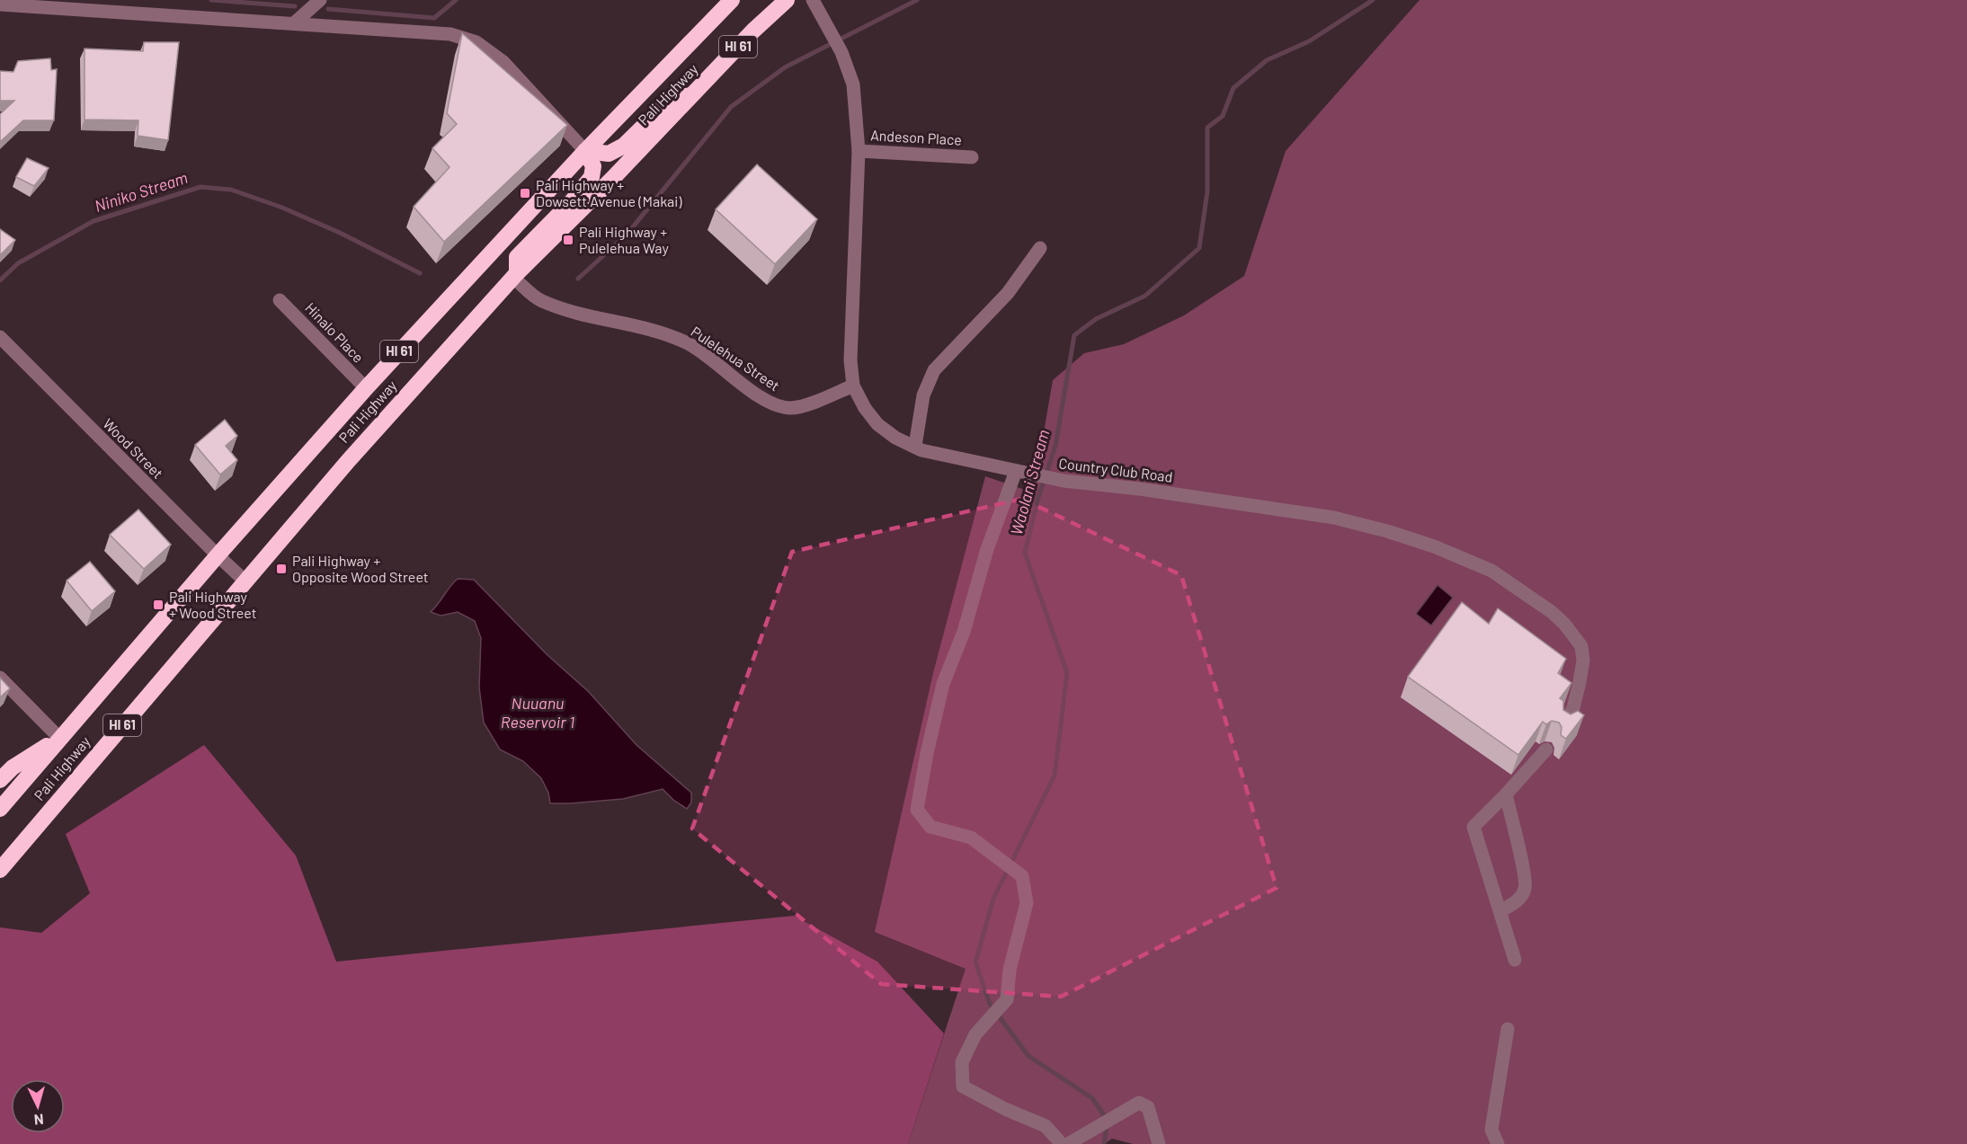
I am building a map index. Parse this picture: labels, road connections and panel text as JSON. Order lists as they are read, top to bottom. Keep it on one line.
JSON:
{"streets":{"highway":["HI 61","Pali Highway"],"street":["Andeson Place","Hinalo Place","Pulelehua Street","Wood Street","Country Club Road"]},"crossings":[["Pali Highway","Hinalo Place"],["Pali Highway","Pulelehua Street"],["Pali Highway","Wood Street"],["Andeson Place","Country Club Road"],["Pulelehua Street","Country Club Road"]],"water":["Niniko Stream","Waolani Stream","Nuuanu Reservoir 1"],"places":{"transit":["Pali Highway + Dowsett Avenue (Makai)","Pali Highway + Pulelehua Way","Pali Highway + Opposite Wood Street","Pali Highway + Wood Street"]},"north":"bottom"}
